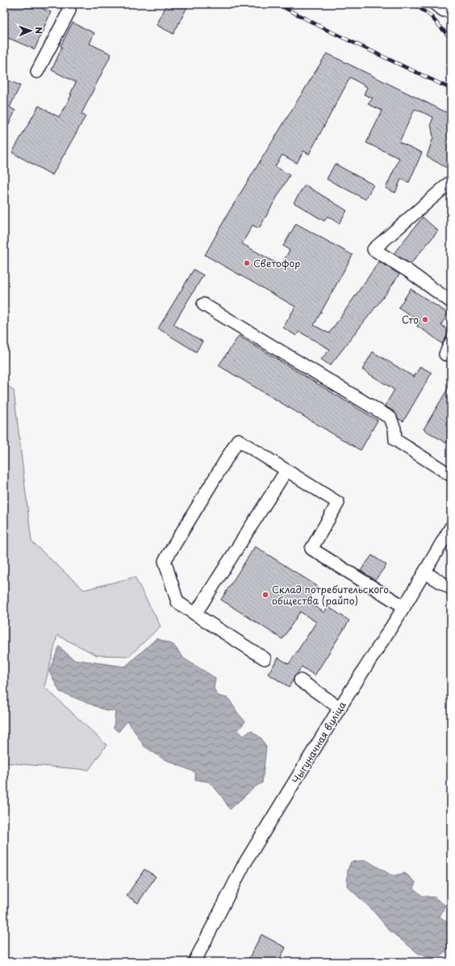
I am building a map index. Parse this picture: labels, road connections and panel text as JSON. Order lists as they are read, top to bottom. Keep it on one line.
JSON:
{"streets":{"street":["Чыгуначная вуліца"]},"places":["Светофор","Сто","Склад потребительского общества (райпо)"],"north":"right"}
